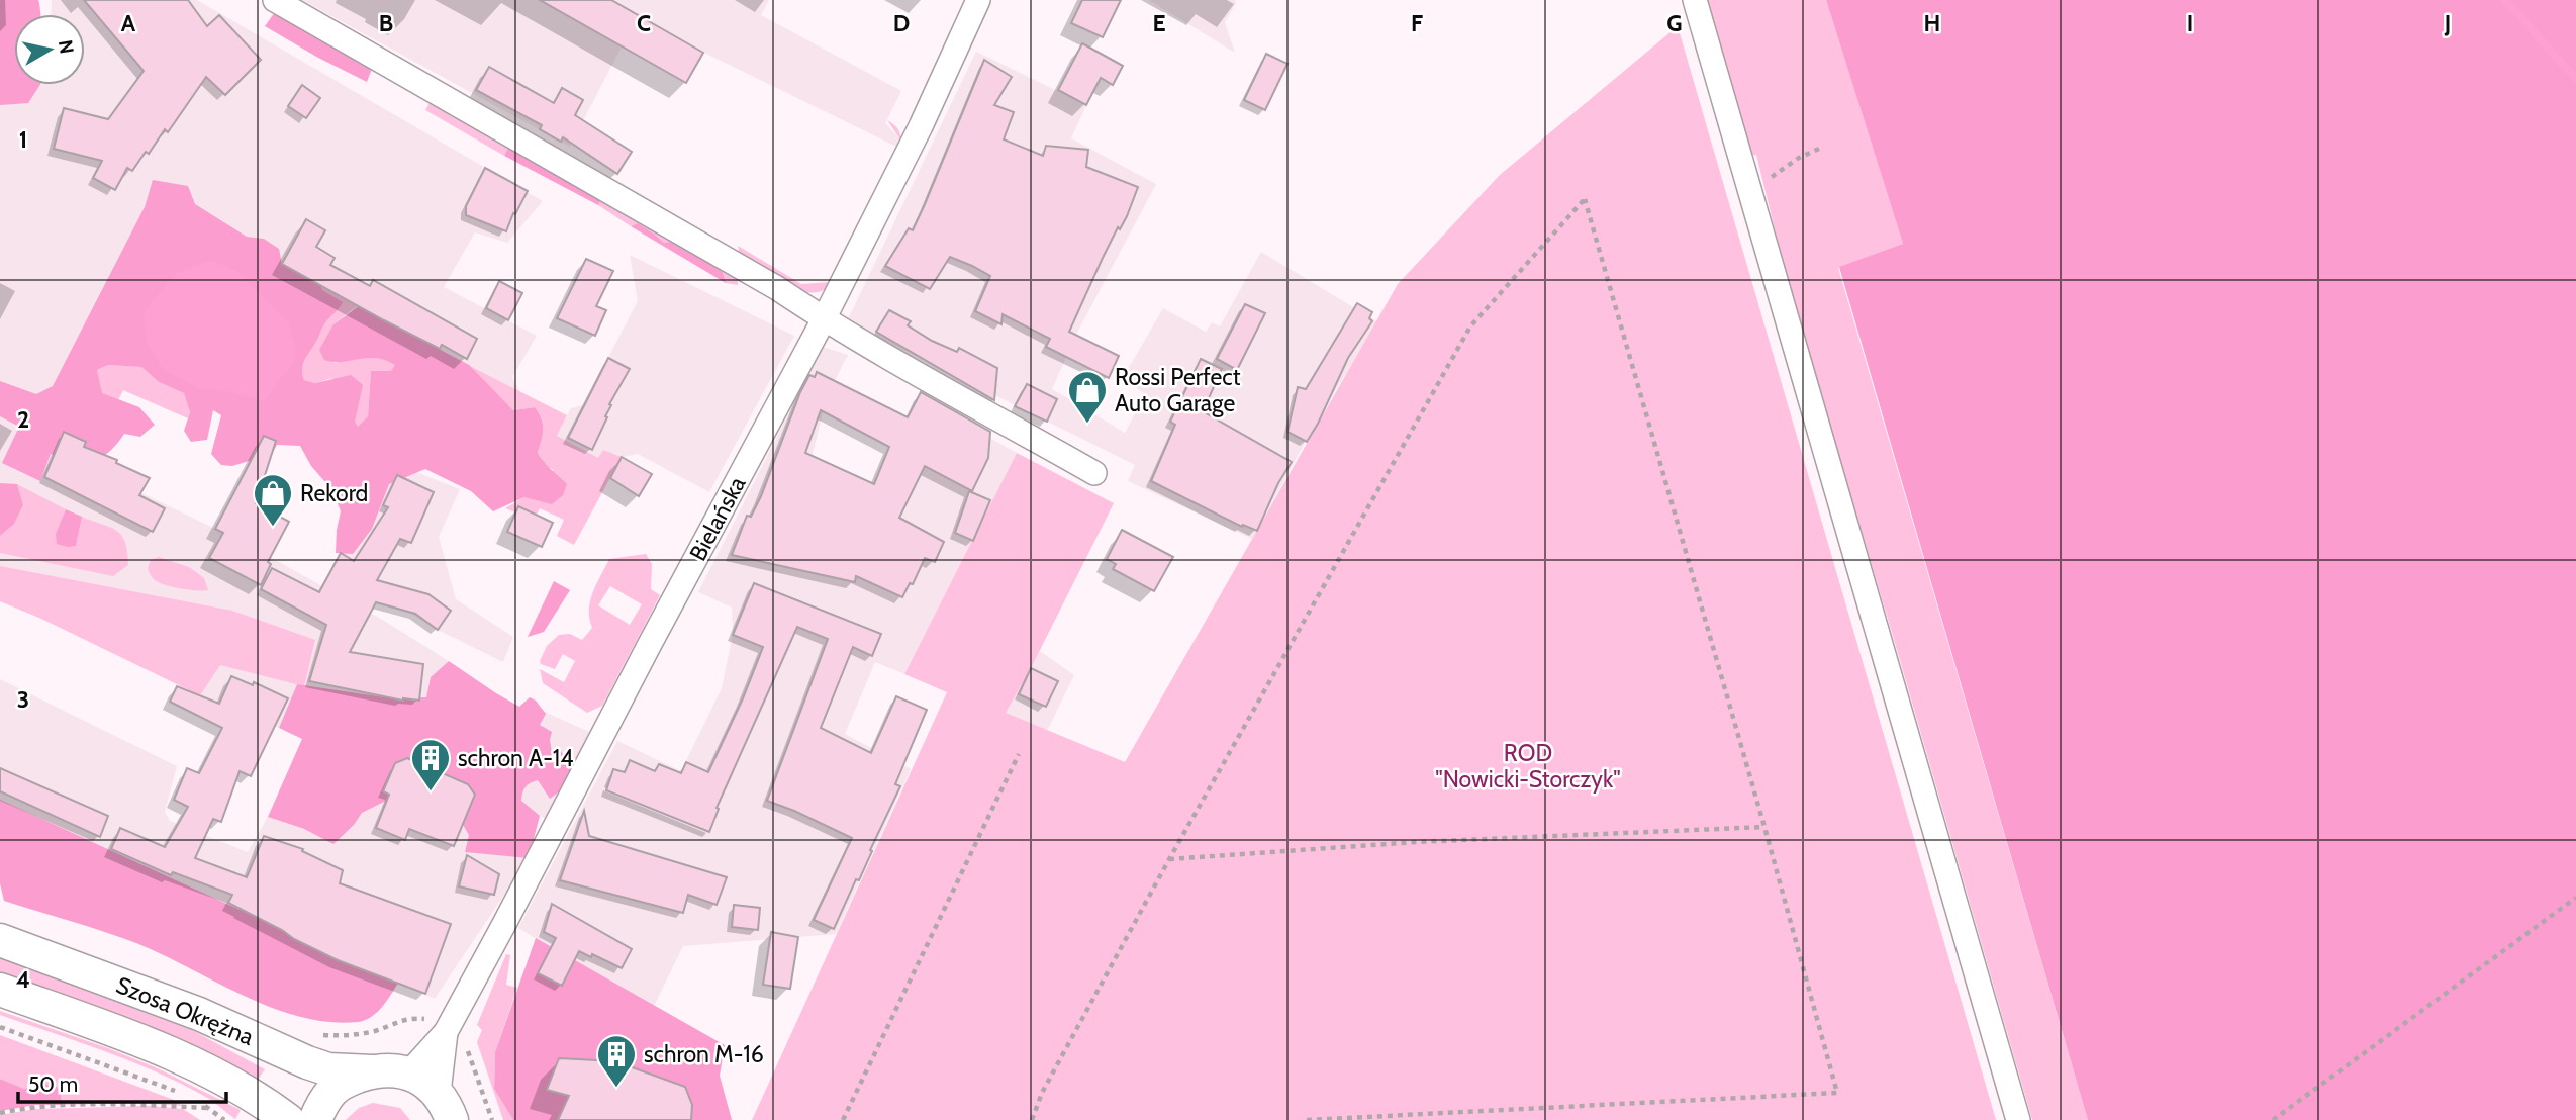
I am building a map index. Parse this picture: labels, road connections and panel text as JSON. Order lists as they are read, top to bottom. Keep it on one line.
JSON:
{"streets":{"street":["Bielańska","Szosa Okrężna"]},"crossings":[["Bielańska","Szosa Okrężna"]],"parks":["ROD \"Nowicki-Storczyk\""],"places":{"shop":["Rossi Perfect Auto Garage","Rekord"],"building":["schron A-14","schron M-16"]},"scale_bar":"50 m","north":"right","grid":{"columns":["A","B","C","D","E","F","G","H","I","J"],"rows":["1","2","3","4"]}}
